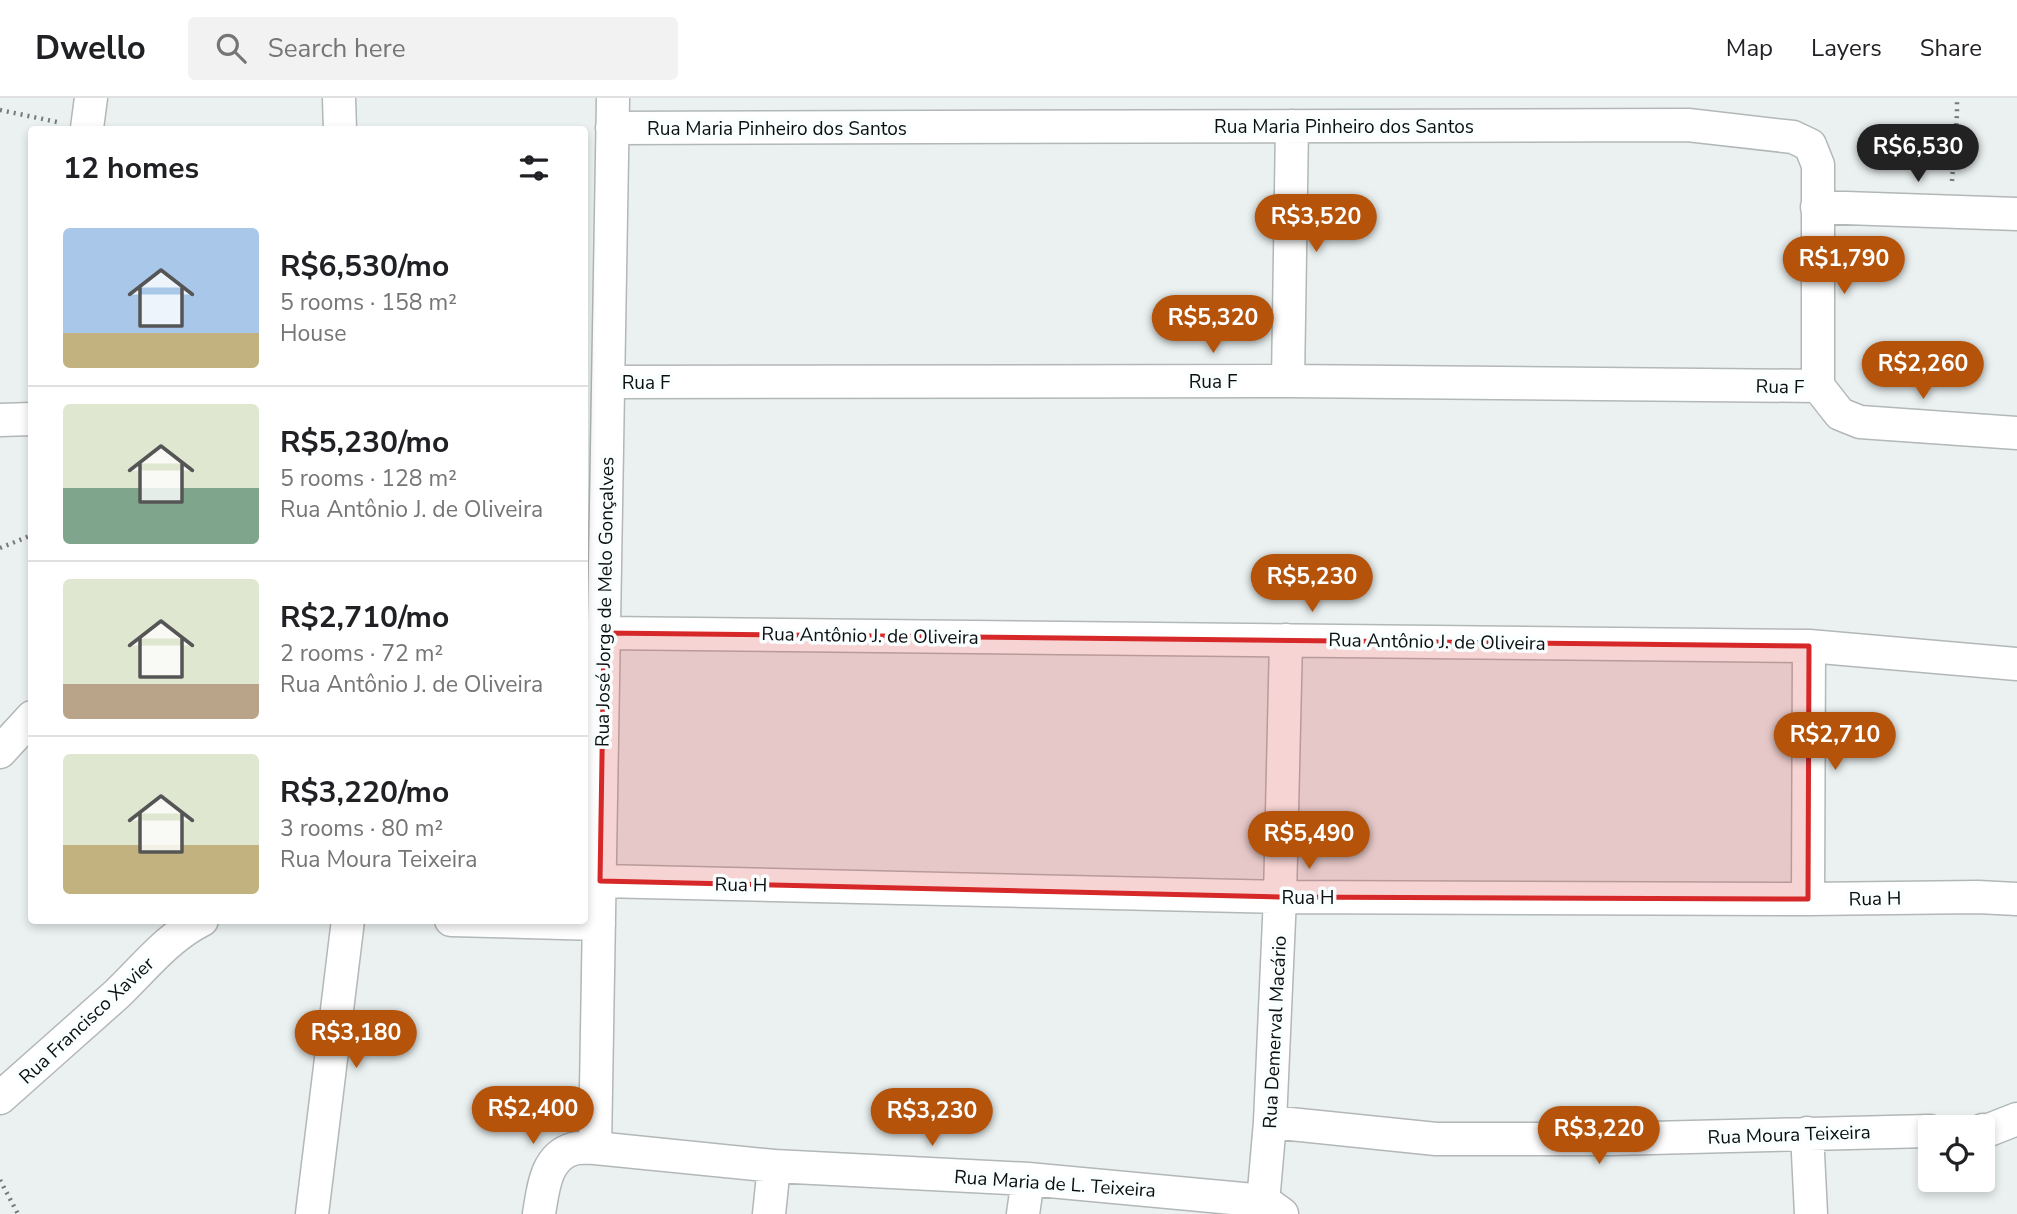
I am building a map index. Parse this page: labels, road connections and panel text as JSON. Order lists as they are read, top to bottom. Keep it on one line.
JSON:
{"streets":{"street":["Rua Maria Pinheiro dos Santos","Rua F","Rua José Jorge de Melo Gonçalves","Rua Antônio J. de Oliveira","Rua H","Rua Francisco Xavier","Rua Demerval Macário","Rua Moura Teixeira","Rua Maria de L. Teixeira"]},"crossings":[["Rua Maria Pinheiro dos Santos","Rua F"],["Rua Maria Pinheiro dos Santos","Rua José Jorge de Melo Gonçalves"],["Rua F","Rua José Jorge de Melo Gonçalves"],["Rua José Jorge de Melo Gonçalves","Rua Antônio J. de Oliveira"],["Rua José Jorge de Melo Gonçalves","Rua H"],["Rua José Jorge de Melo Gonçalves","Rua Maria de L. Teixeira"],["Rua Antônio J. de Oliveira","Rua Demerval Macário"],["Rua H","Rua Demerval Macário"],["Rua Demerval Macário","Rua Moura Teixeira"],["Rua Demerval Macário","Rua Maria de L. Teixeira"]],"page":{"header":"Dwello","search":"Search here","nav":["Map","Layers","Share"],"price":["R$6,530","R$3,520","R$1,790","R$5,320","R$2,260","R$5,230","R$2,710","R$5,490","R$3,180","R$2,400","R$3,230","R$3,220"],"heading":"12 homes","list":[{"name":"R$6,530/mo","note":"5 rooms · 158 m² · House"},{"name":"R$5,230/mo","note":"5 rooms · 128 m² · Rua Antônio J. de Oliveira"},{"name":"R$2,710/mo","note":"2 rooms · 72 m² · Rua Antônio J. de Oliveira"},{"name":"R$3,220/mo","note":"3 rooms · 80 m² · Rua Moura Teixeira"}]}}
